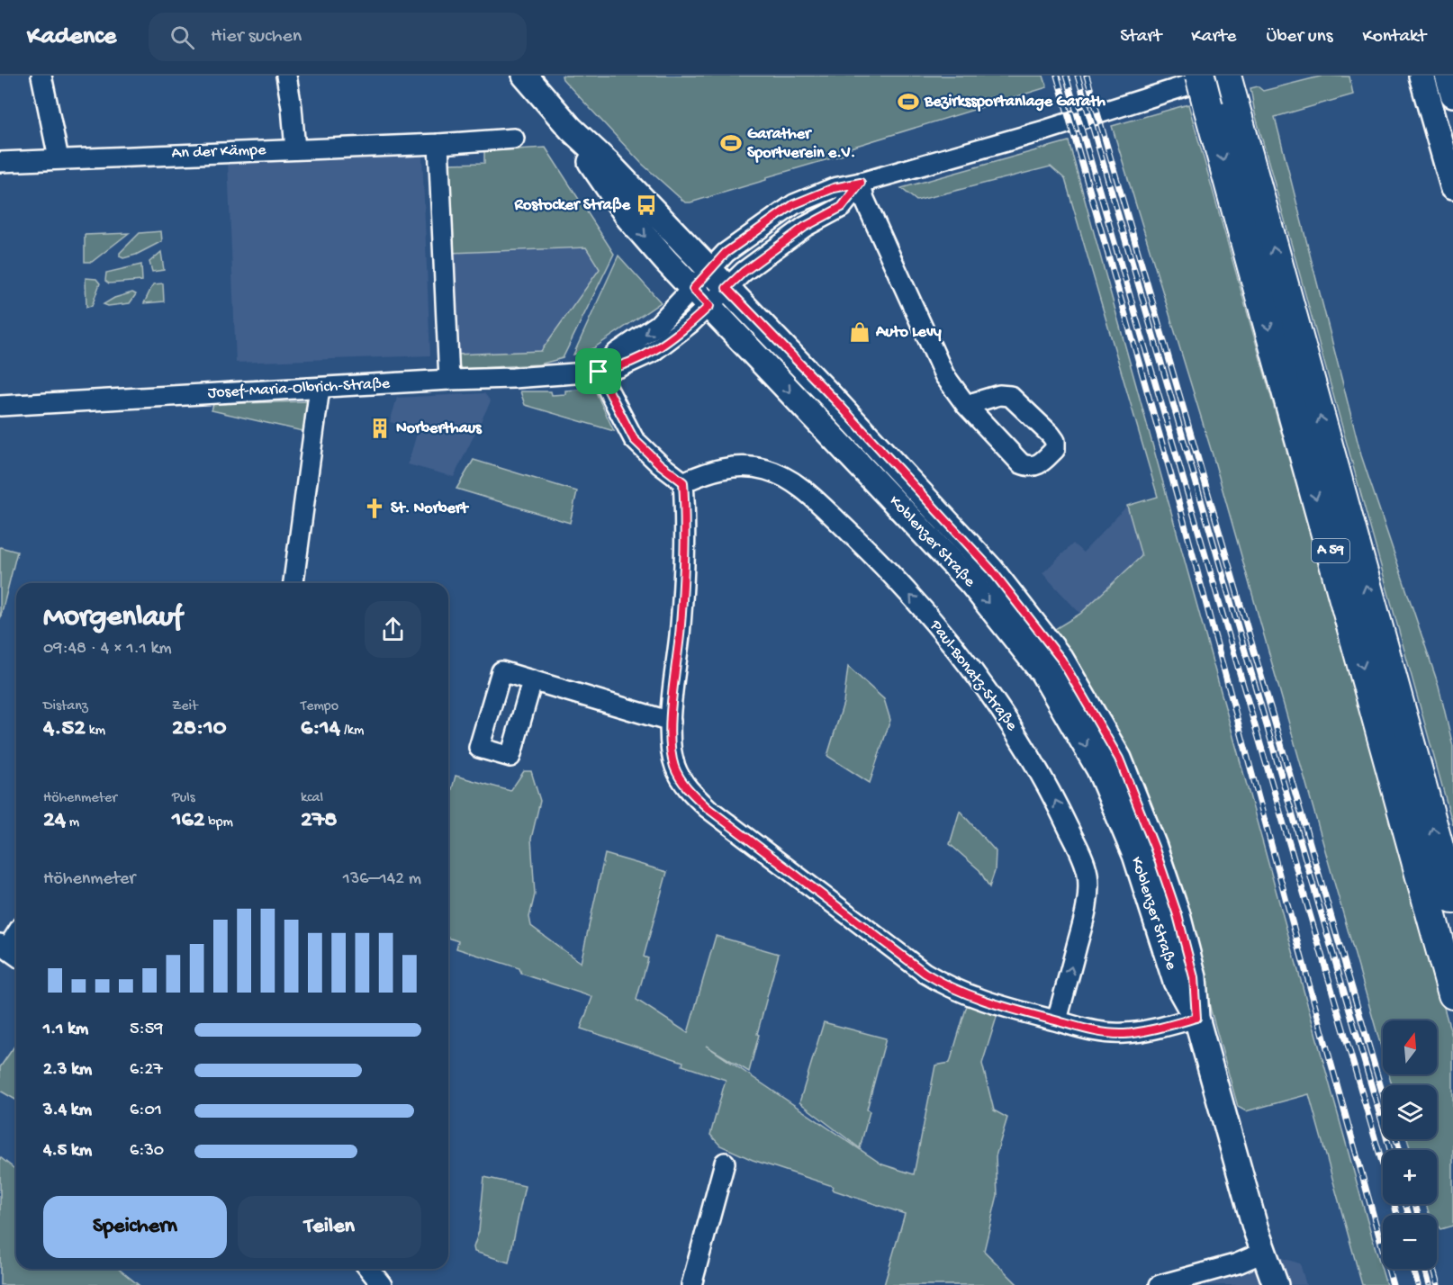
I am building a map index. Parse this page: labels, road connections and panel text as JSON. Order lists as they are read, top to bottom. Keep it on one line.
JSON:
{"streets":{"highway":["A 59"],"main road":["Koblenzer Straße"],"street":["An der Kämpe","Josef-Maria-Olbrich-Straße","Paul-Bonatz-Straße"]},"one_way":["Paul-Bonatz-Straße"],"places":{"sports":["Bezirkssportanlage Garath","Garather Sportverein e.V."],"bus stop":["Rostocker Straße"],"shop":["Auto Levy"],"building":["Norberthaus"],"church":["St. Norbert"]},"north":"top","page":{"header":"Kadence","search":"Hier suchen","nav":["Start","Karte","Über uns","Kontakt"],"heading":["Morgenlauf","09:48 · 4 × 1.1 km"],"stats":[["Distanz","4.52 km"],["Zeit","28:10"],["Tempo","6:14 /km"],["Höhenmeter","24 m"],["Puls","162 bpm"],["kcal","278"]],"chart":["Höhenmeter","136–142 m"],"list":[{"name":"1.1 km","note":"5:59"},{"name":"2.3 km","note":"6:27"},{"name":"3.4 km","note":"6:01"},{"name":"4.5 km","note":"6:30"}],"map_buttons":["+","−"],"buttons":["Speichern","Teilen"]}}
